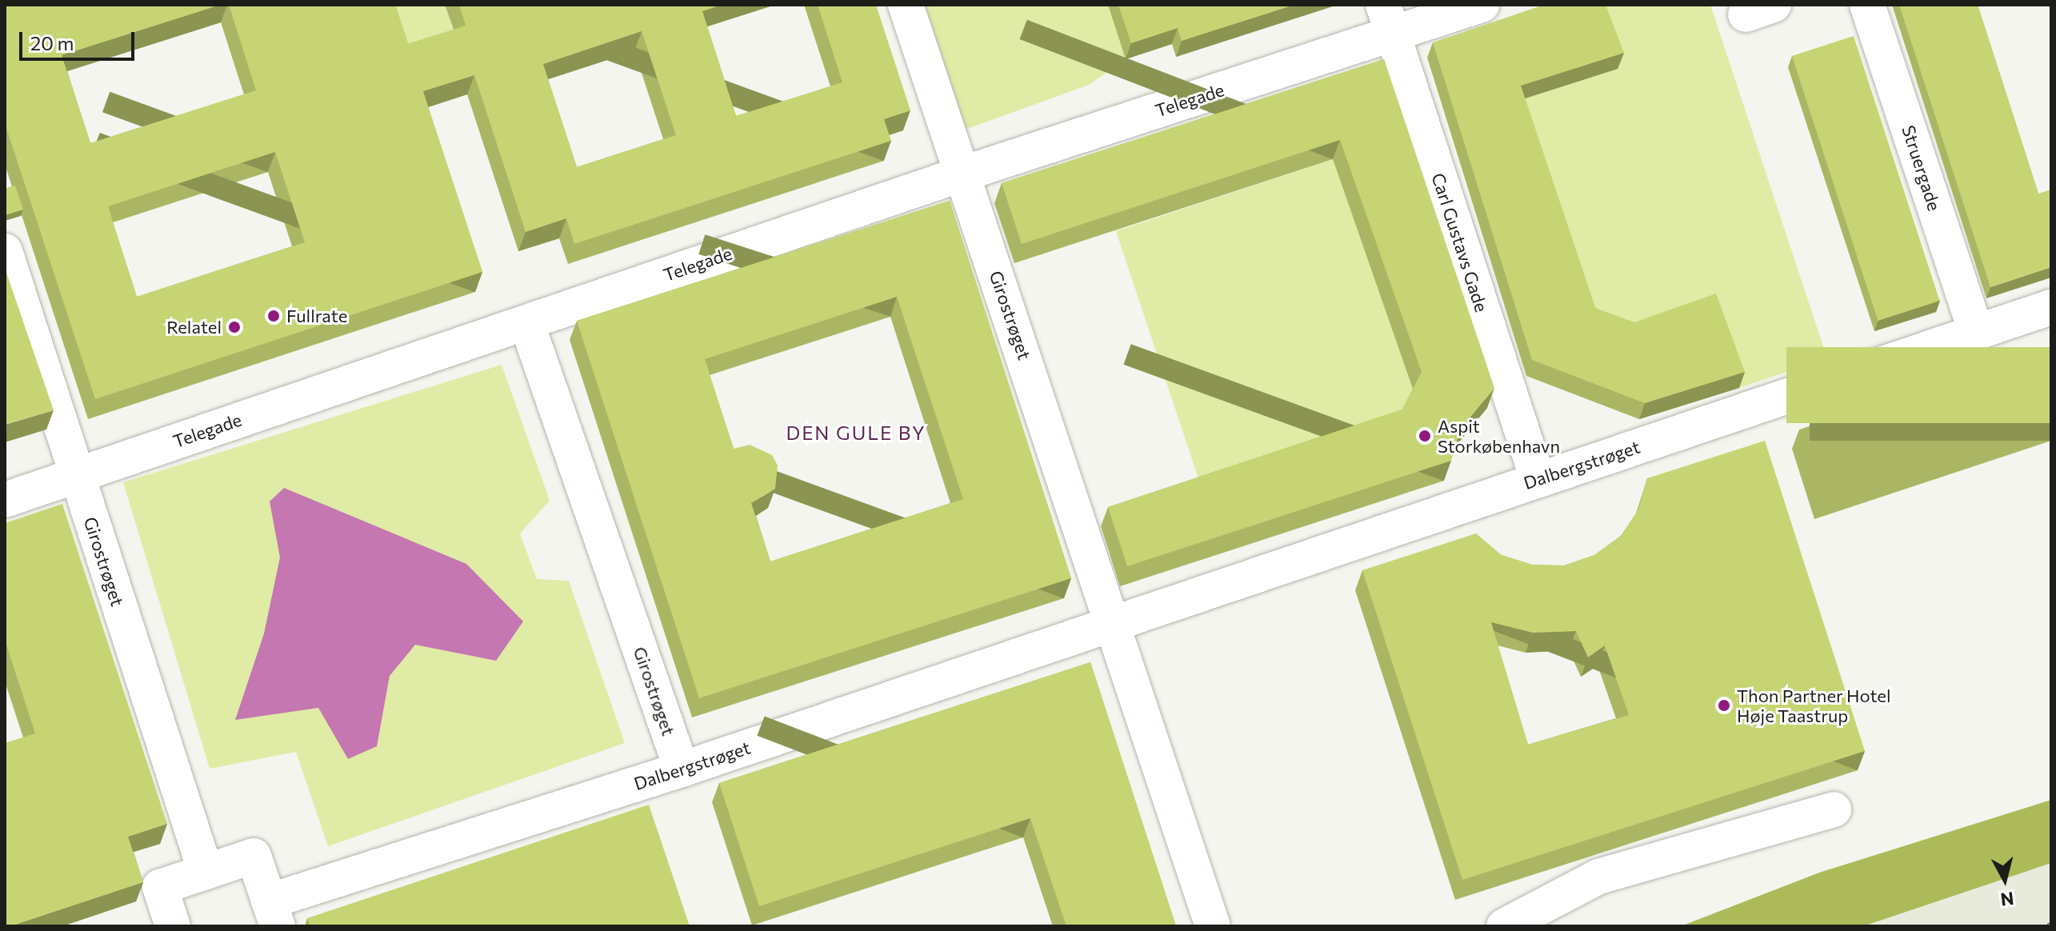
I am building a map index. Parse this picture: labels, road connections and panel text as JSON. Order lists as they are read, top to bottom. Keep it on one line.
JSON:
{"streets":{"street":["Telegade","Struergade","Carl Gustavs Gade","Girostrøget","Dalbergstrøget"]},"crossings":[["Telegade","Carl Gustavs Gade"],["Telegade","Girostrøget"],["Struergade","Dalbergstrøget"],["Carl Gustavs Gade","Dalbergstrøget"],["Girostrøget","Dalbergstrøget"]],"districts":["DEN GULE BY"],"places":["Fullrate","Relatel","Aspit Storkøbenhavn","Thon Partner Hotel Høje Taastrup"],"scale_bar":"20 m","north":"bottom"}
